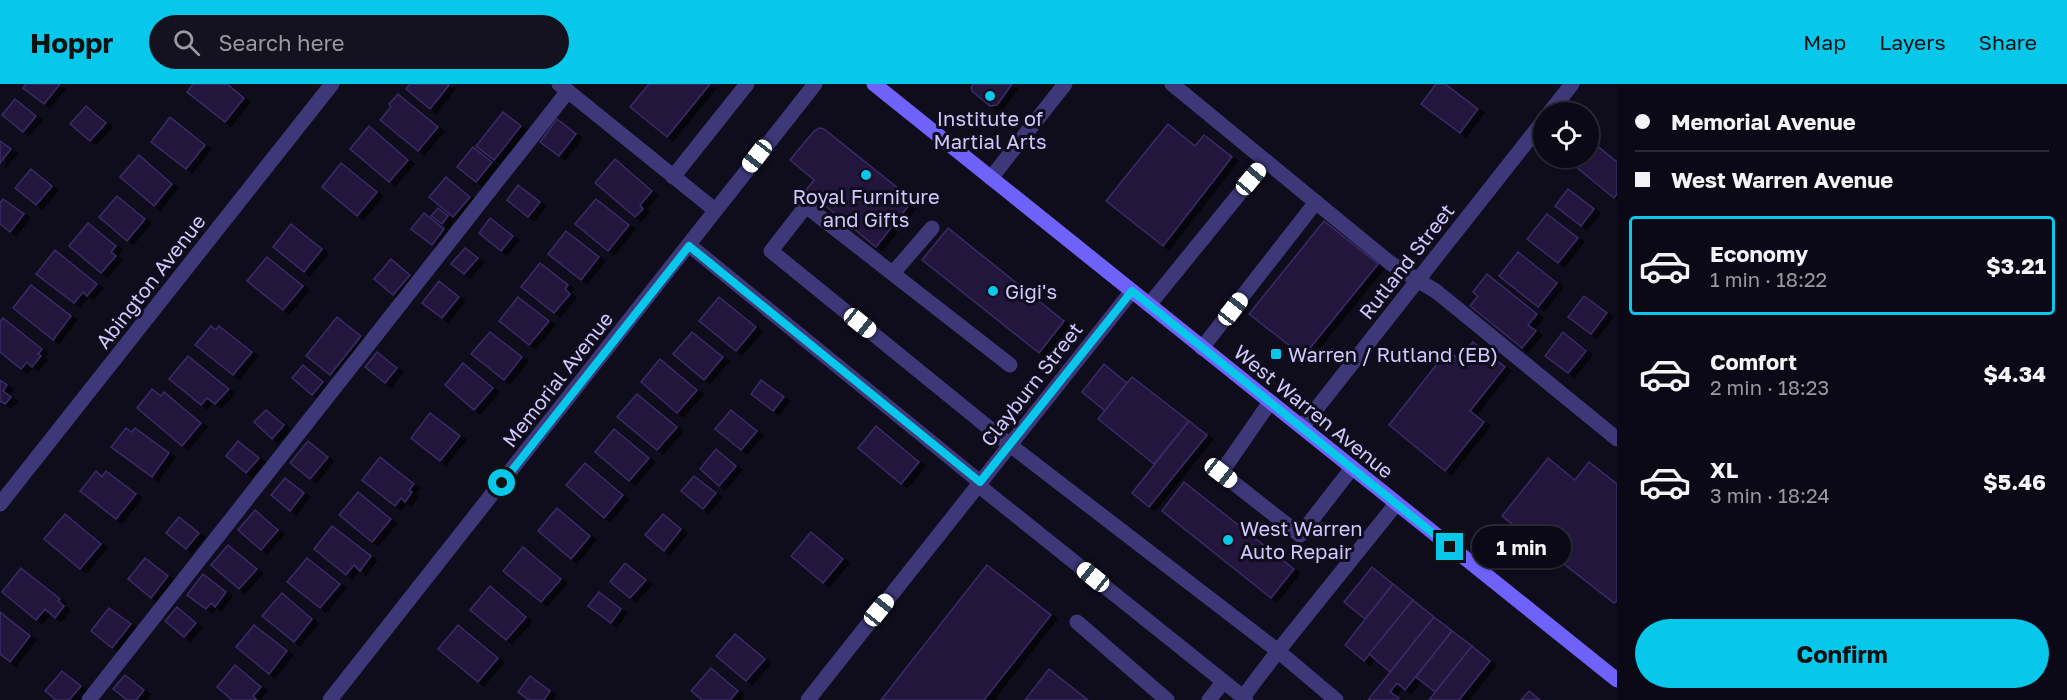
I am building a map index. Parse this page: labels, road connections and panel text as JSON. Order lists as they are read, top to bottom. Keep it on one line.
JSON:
{"streets":{"main road":["West Warren Avenue"],"street":["Rutland Street","Abington Avenue","Memorial Avenue","Clayburn Street"]},"crossings":[["Rutland Street","West Warren Avenue"],["Clayburn Street","West Warren Avenue"]],"places":{"other":["Institute of Martial Arts","Royal Furniture and Gifts","Gigi's","West Warren Auto Repair"],"transit":["Warren / Rutland (EB)"]},"page":{"header":"Hoppr","search":"Search here","nav":["Map","Layers","Share"],"banner":["Memorial Avenue","West Warren Avenue"],"list":[{"name":"Economy","note":"1 min · 18:22","value":"$3.21"},{"name":"Comfort","note":"2 min · 18:23","value":"$4.34"},{"name":"XL","note":"3 min · 18:24","value":"$5.46"}],"bubble":"1 min","buttons":"Confirm"}}
